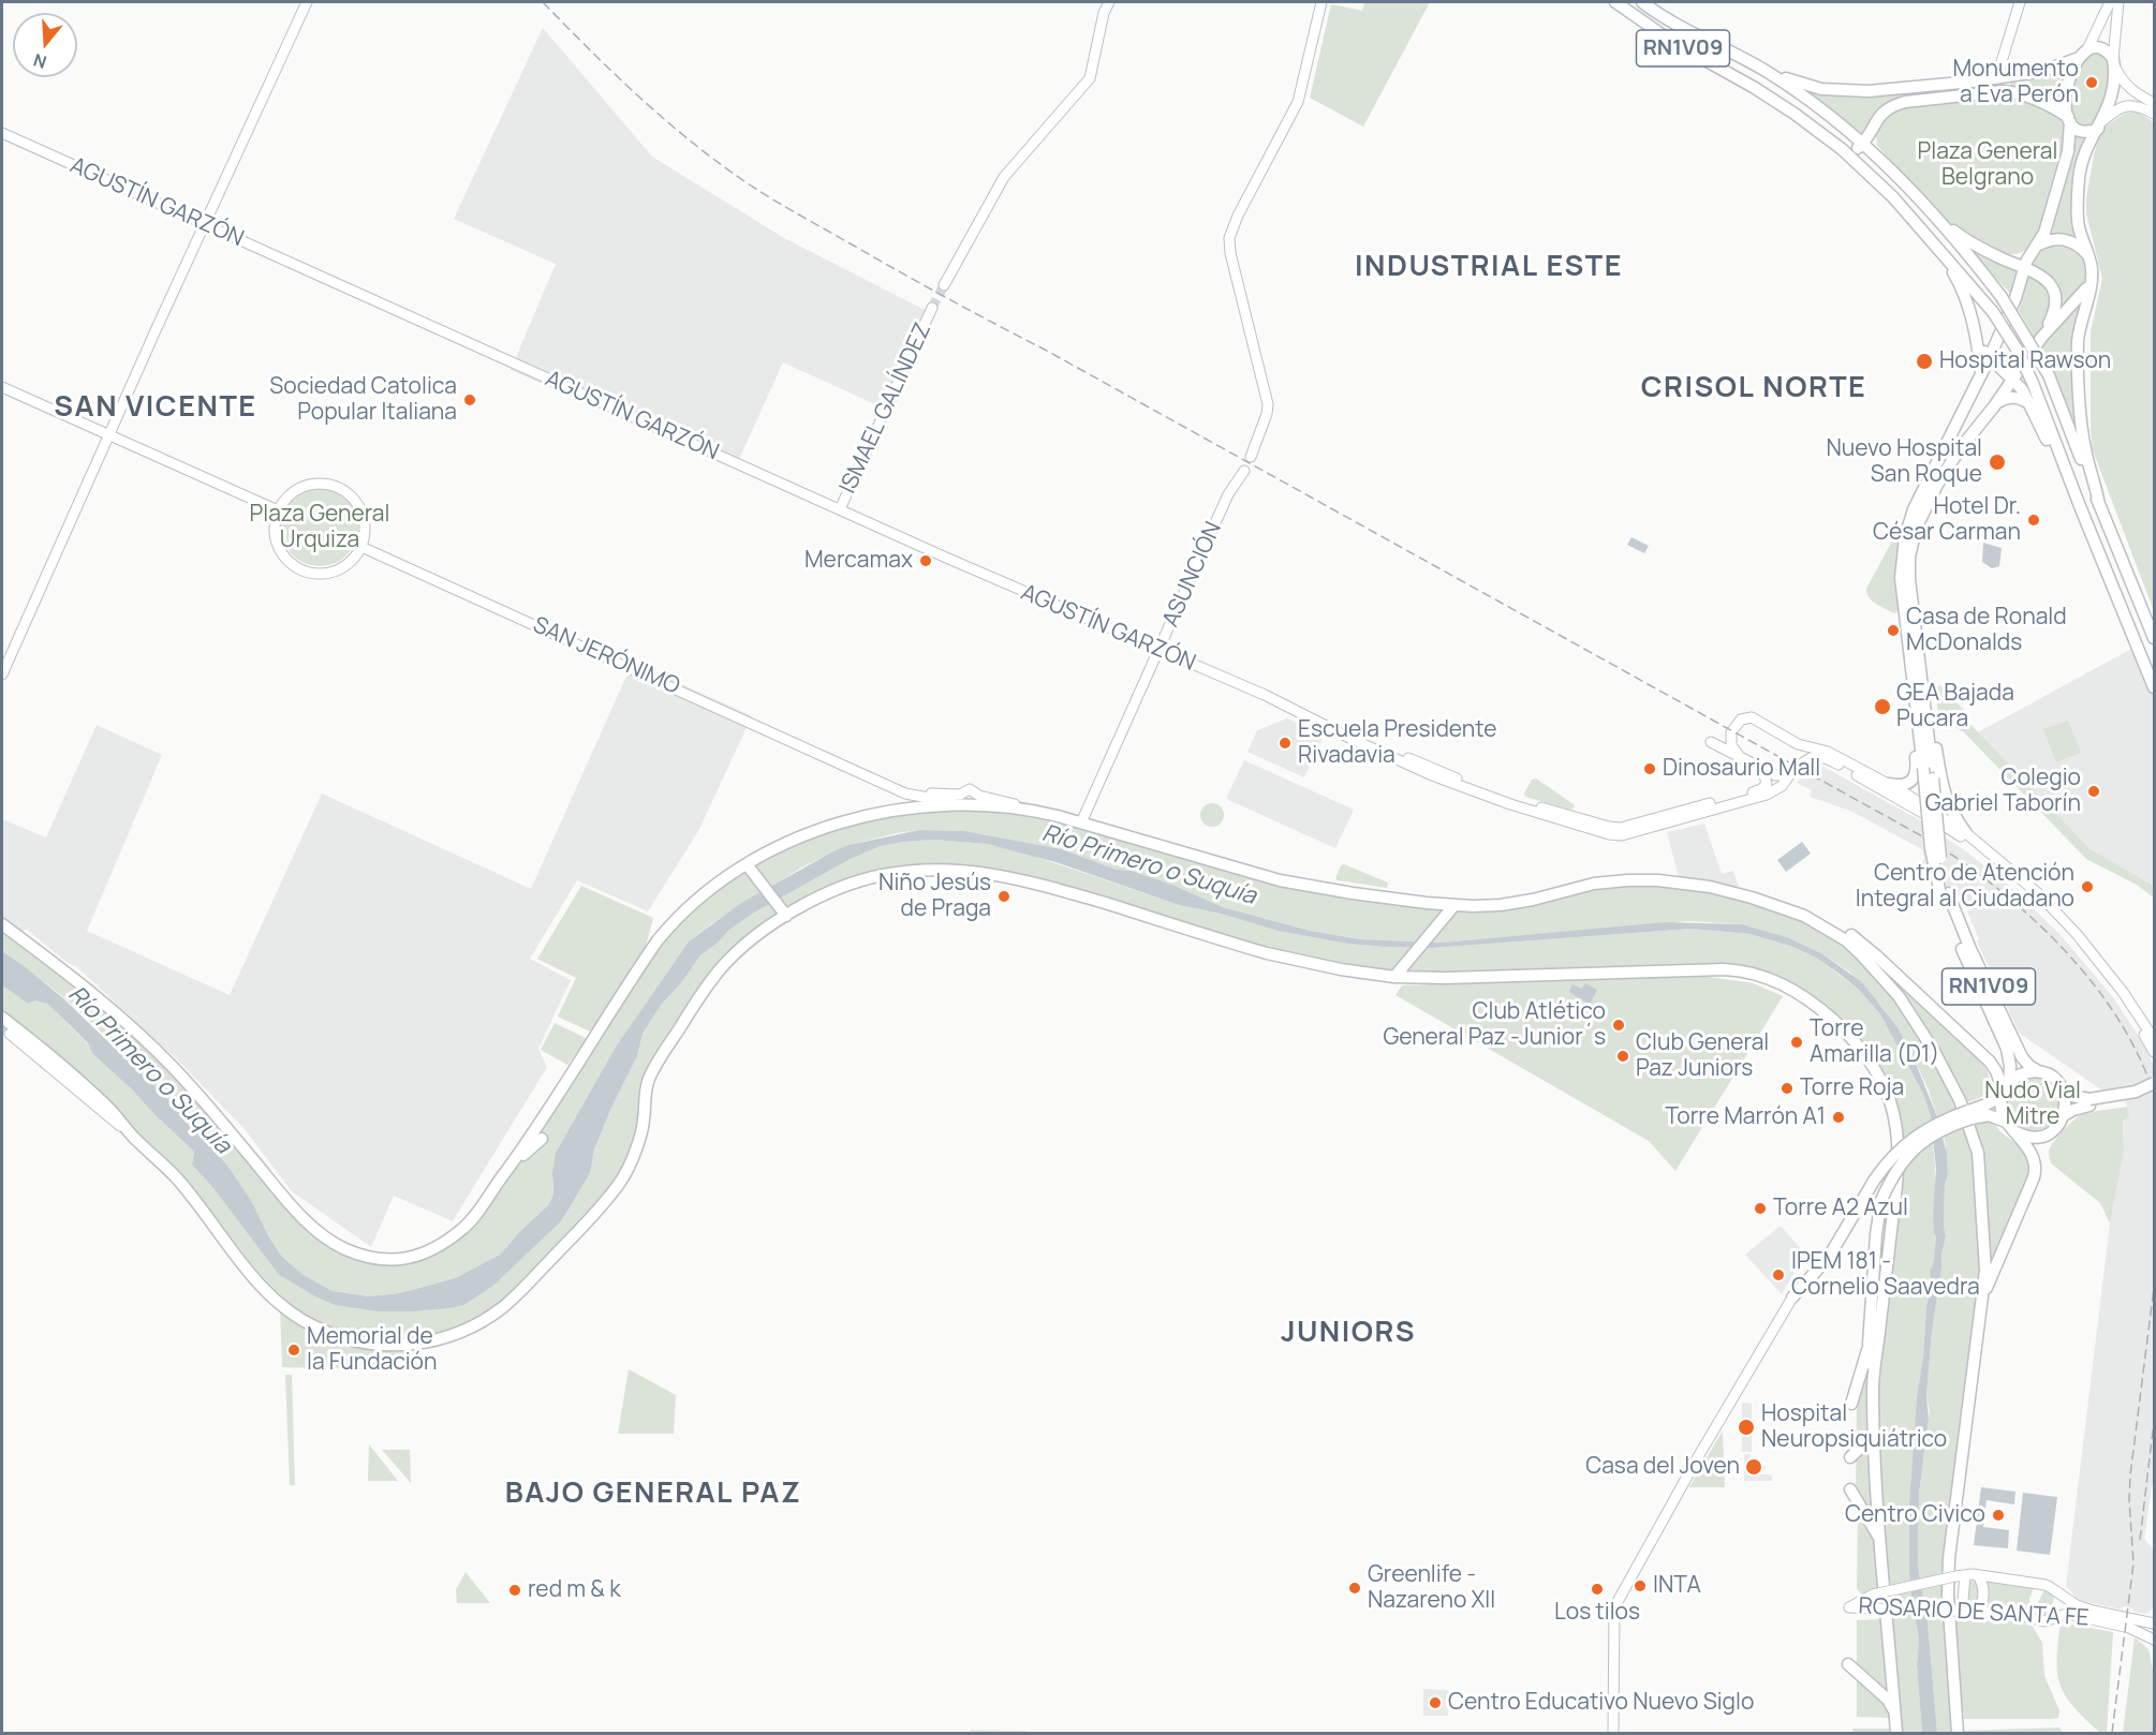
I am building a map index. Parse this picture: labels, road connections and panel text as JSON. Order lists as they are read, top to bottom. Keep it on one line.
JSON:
{"streets":{"main road":["RN1V09","AGUSTÍN GARZÓN","ISMAEL GALÍNDEZ","ASUNCIÓN","SAN JERÓNIMO","ROSARIO DE SANTA FE"]},"crossings":[["AGUSTÍN GARZÓN","ISMAEL GALÍNDEZ"],["AGUSTÍN GARZÓN","ASUNCIÓN"]],"districts":["INDUSTRIAL ESTE","CRISOL NORTE","SAN VICENTE","JUNIORS","BAJO GENERAL PAZ"],"water":["Río Primero o Suquía"],"parks":["Plaza General Belgrano","Plaza General Urquiza","Nudo Vial Mitre"],"places":["Monumento a Eva Perón","Hospital Rawson","Sociedad Catolica Popular Italiana","Nuevo Hospital San Roque","Hotel Dr. César Carman","Mercamax","Casa de Ronald McDonalds","GEA Bajada Pucara","Escuela Presidente Rivadavia","Dinosaurio Mall","Colegio Gabriel Taborín","Centro de Atención Integral al Ciudadano","Niño Jesús de Praga","Club Atlético General Paz -Junior´s","Torre Amarilla (D1)","Club General Paz Juniors","Torre Roja","Torre Marrón A1","Torre A2 Azul","IPEM 181 - Cornelio Saavedra","Memorial de la Fundación","Hospital Neuropsiquiátrico","Casa del Joven","Centro Civico","INTA","Greenlife - Nazareno XII","Los tilos","red m & k","Centro Educativo Nuevo Siglo"],"north":"bottom"}
